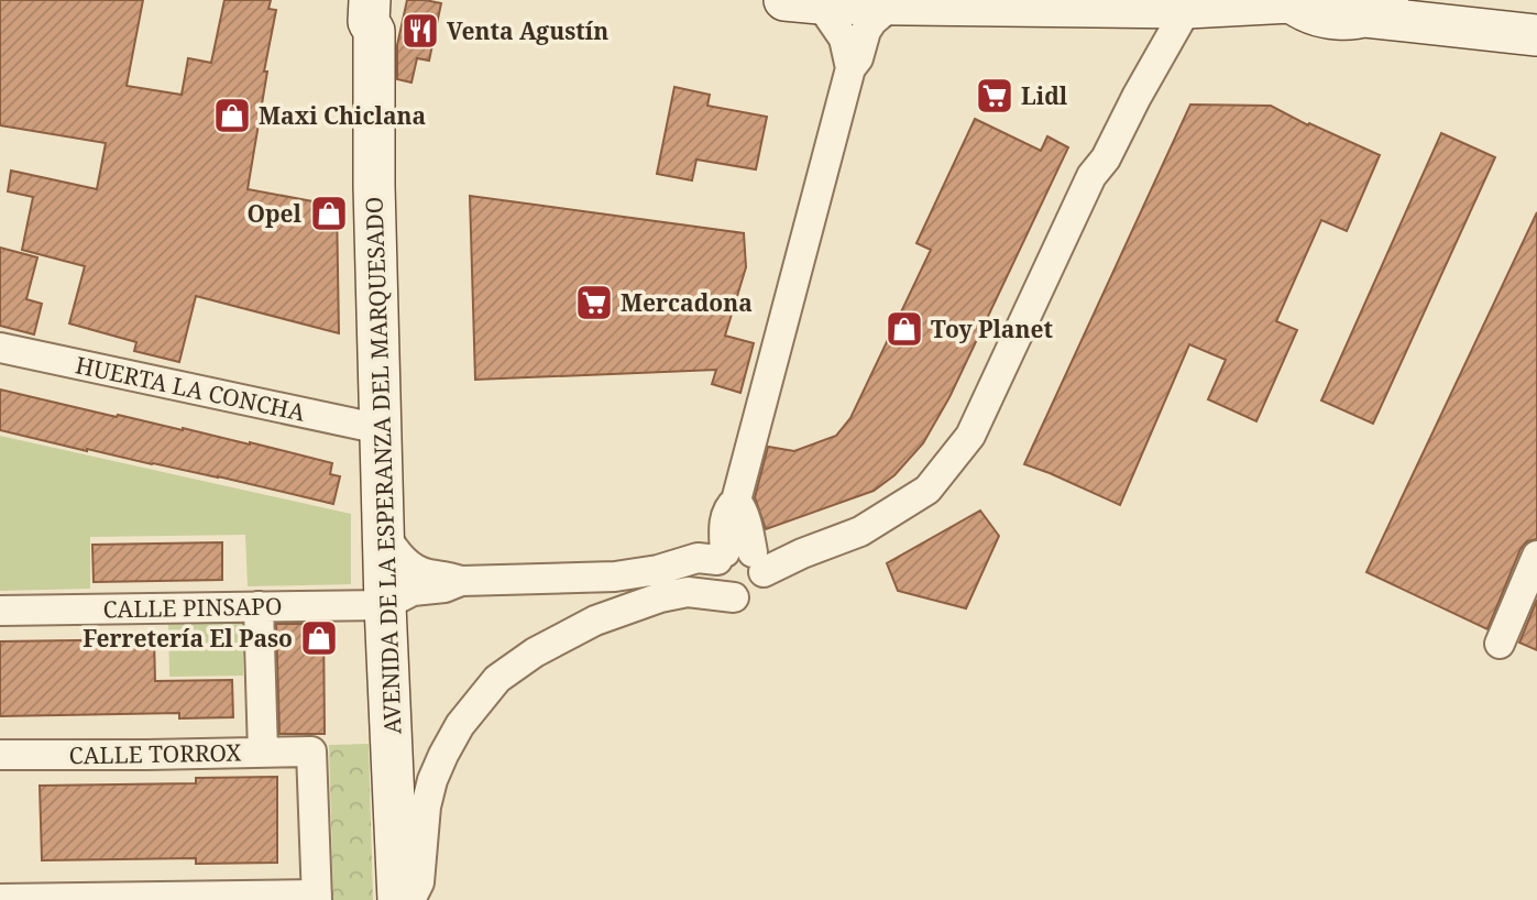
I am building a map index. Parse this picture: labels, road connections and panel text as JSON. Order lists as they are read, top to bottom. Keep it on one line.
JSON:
{"streets":{"street":["HUERTA LA CONCHA","AVENIDA DE LA ESPERANZA DEL MARQUESADO","CALLE PINSAPO","CALLE TORROX"]},"crossings":[["HUERTA LA CONCHA","AVENIDA DE LA ESPERANZA DEL MARQUESADO"],["AVENIDA DE LA ESPERANZA DEL MARQUESADO","CALLE PINSAPO"]],"places":{"restaurant":["Venta Agustín"],"supermarket":["Lidl","Mercadona"],"shop":["Maxi Chiclana","Opel","Toy Planet","Ferretería El Paso"]}}
